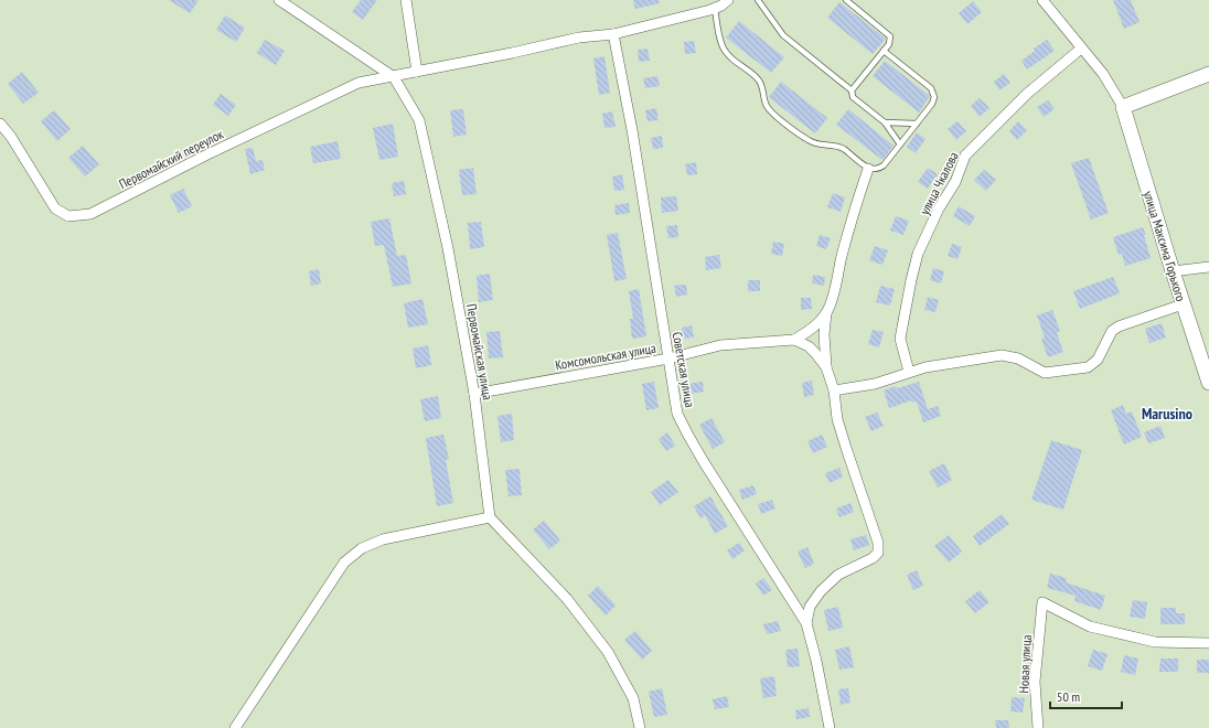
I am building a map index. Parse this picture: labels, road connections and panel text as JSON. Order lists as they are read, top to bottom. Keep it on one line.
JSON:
{"streets":{"street":["Первомайский переулок","улица Чкалова","улица Максима Горького","Первомайская улица","Комсомольская улица","Советская улица","Новая улица"]},"crossings":[["Первомайский переулок","Первомайская улица"],["Первомайский переулок","Советская улица"],["Первомайская улица","Комсомольская улица"],["Комсомольская улица","Советская улица"]],"districts":["Marusino"],"scale_bar":"50 m"}
